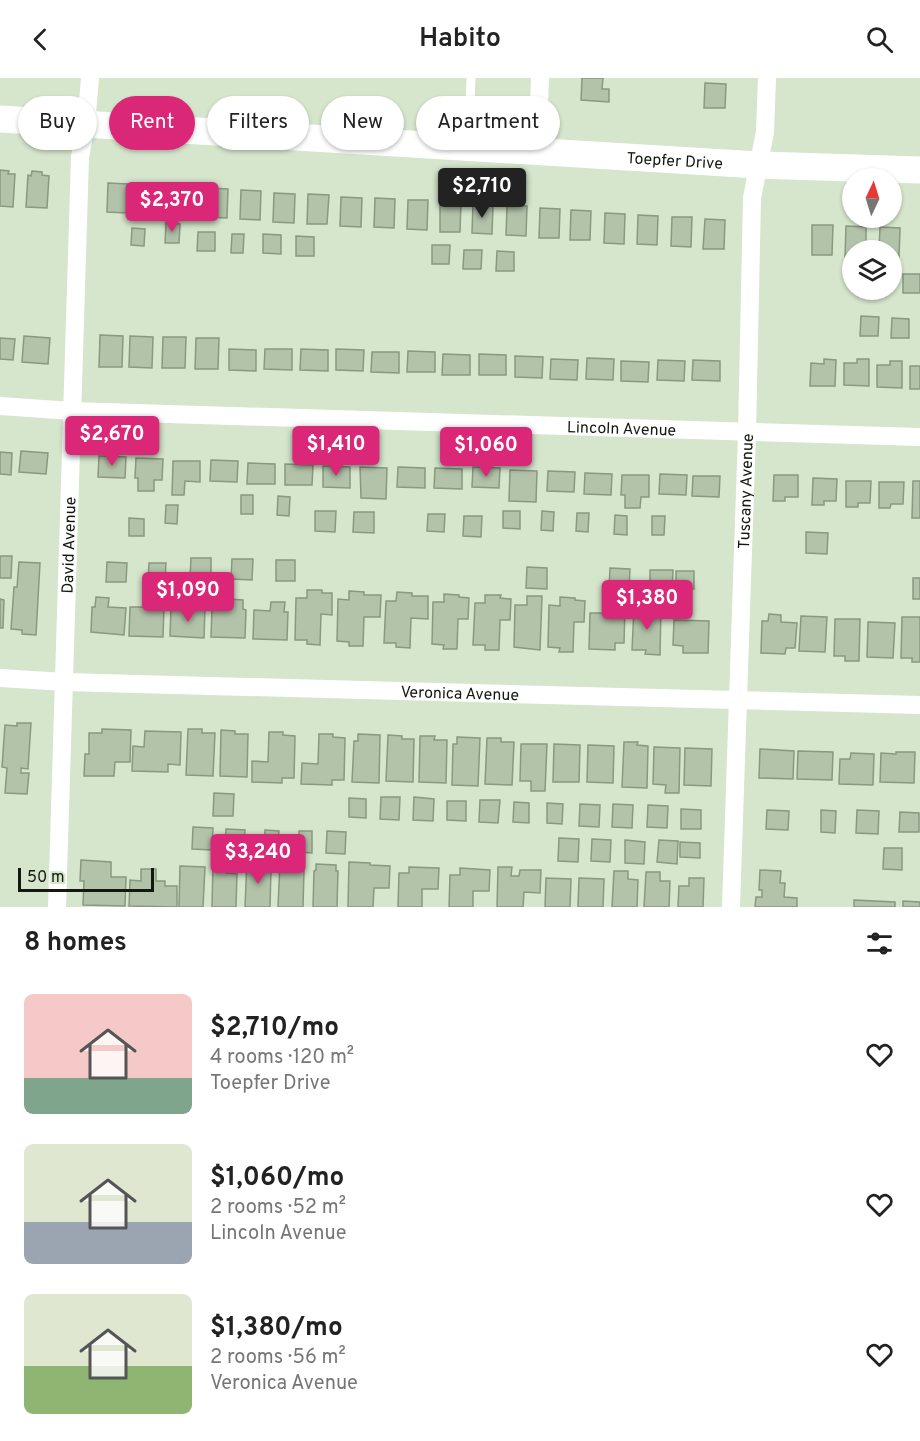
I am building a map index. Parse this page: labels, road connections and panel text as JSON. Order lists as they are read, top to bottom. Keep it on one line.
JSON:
{"streets":{"street":["Toepfer Drive","Lincoln Avenue","Tuscany Avenue","David Avenue","Veronica Avenue"]},"crossings":[["Toepfer Drive","Tuscany Avenue"],["Lincoln Avenue","Tuscany Avenue"],["Lincoln Avenue","David Avenue"],["Tuscany Avenue","Veronica Avenue"],["David Avenue","Veronica Avenue"]],"scale_bar":"50 m","north":"top","page":{"header":"Habito","chip":["Buy","Rent","Filters","New","Apartment"],"price":["$2,710","$2,370","$2,670","$1,410","$1,060","$1,090","$1,380","$3,240"],"scale":"50 m","heading":"8 homes","list":[{"name":"$2,710/mo","note":"4 rooms · 120 m² · Toepfer Drive"},{"name":"$1,060/mo","note":"2 rooms · 52 m² · Lincoln Avenue"},{"name":"$1,380/mo","note":"2 rooms · 56 m² · Veronica Avenue"}]}}
